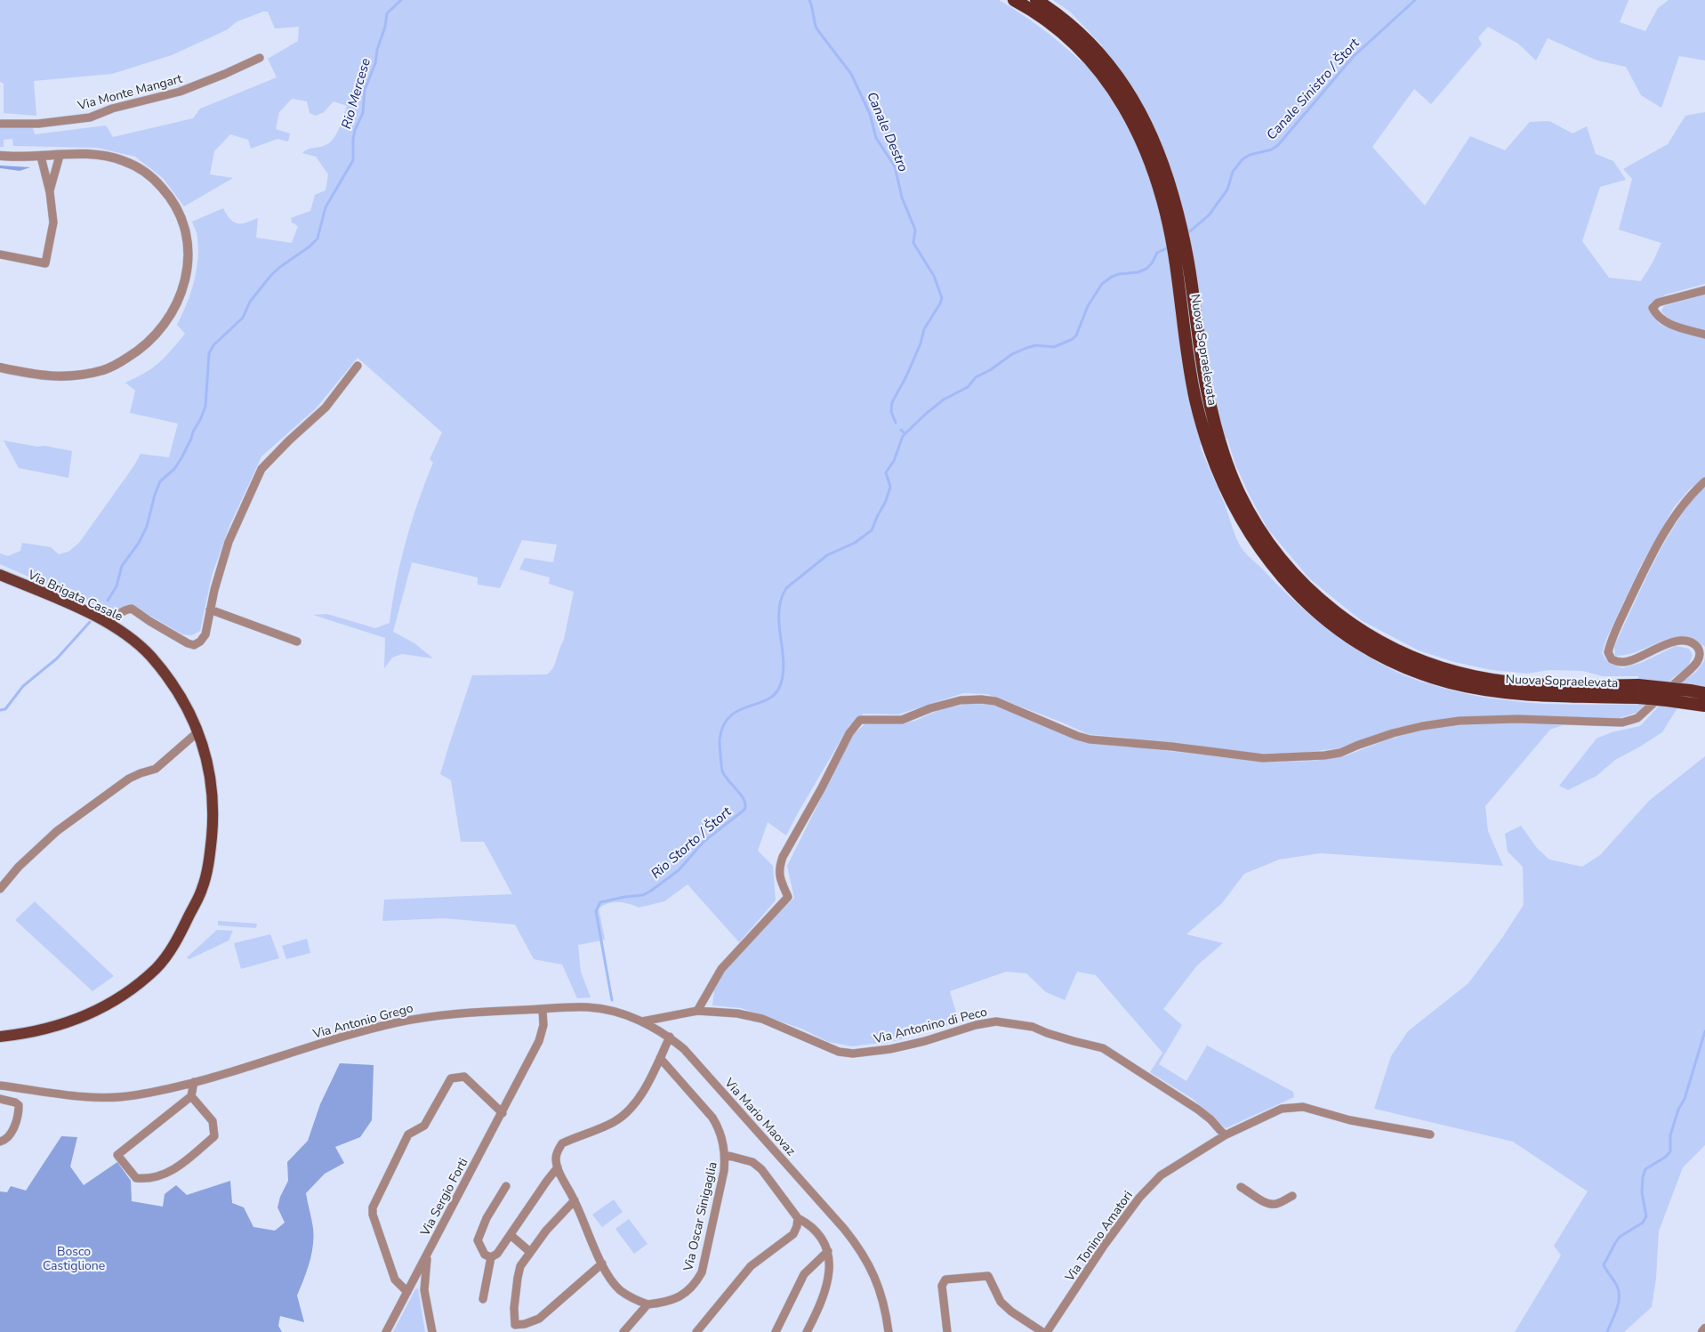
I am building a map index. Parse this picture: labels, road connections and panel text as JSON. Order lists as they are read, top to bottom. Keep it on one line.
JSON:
{"streets":{"highway":["Nuova Sopraelevata"],"main road":["Via Brigata Casale"],"street":["Via Monte Mangart","Via Antonio Grego","Via Antonino di Peco","Via Mario Maovaz","Via Sergio Forti","Via Oscar Sinigaglia","Via Tonino Amatori"]},"crossings":[["Via Antonio Grego","Via Mario Maovaz"],["Via Antonio Grego","Via Sergio Forti"],["Via Antonino di Peco","Via Mario Maovaz"],["Via Antonino di Peco","Via Tonino Amatori"],["Via Mario Maovaz","Via Sergio Forti"]],"water":["Canale Sinistro / Štort","Rio Mercese","Canale Destro","Rio Storto / Štort"],"parks":["Bosco Castiglione"]}
